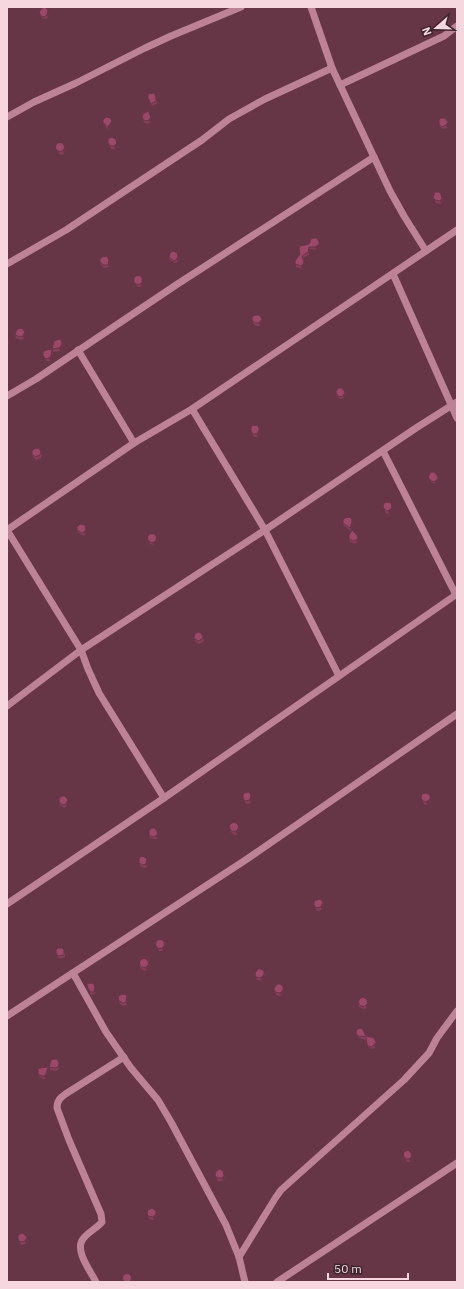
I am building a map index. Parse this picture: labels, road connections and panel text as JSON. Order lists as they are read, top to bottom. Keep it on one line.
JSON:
{"scale_bar":"50 m","north":"left"}
